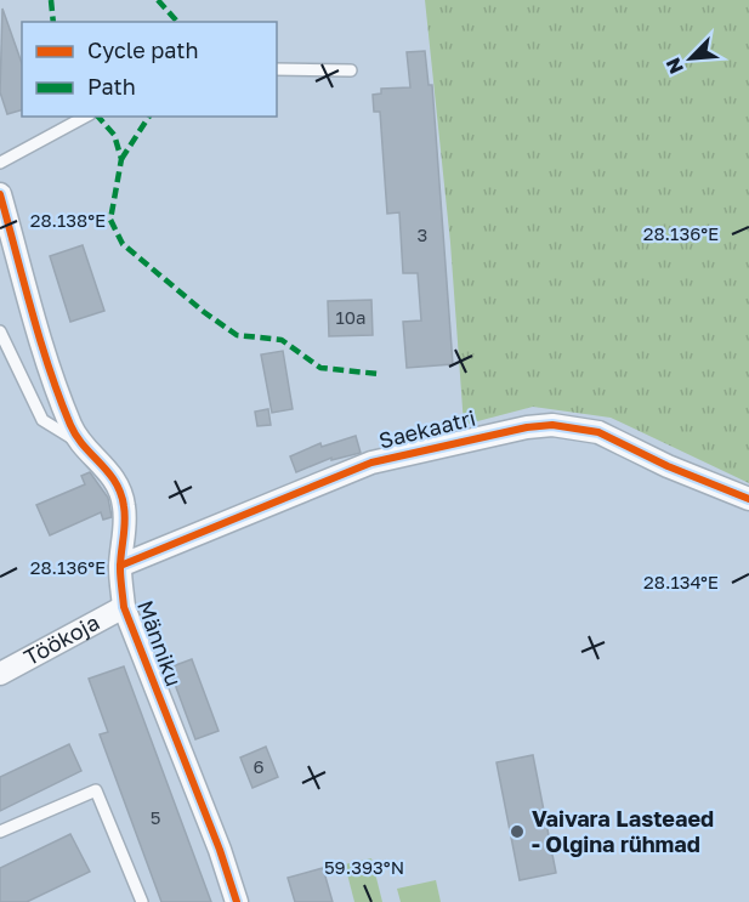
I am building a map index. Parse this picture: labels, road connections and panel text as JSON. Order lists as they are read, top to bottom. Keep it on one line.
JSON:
{"streets":{"street":["Saekaatri","Töökoja","Männiku"]},"crossings":[["Saekaatri","Männiku"],["Töökoja","Männiku"]],"places":["Vaivara Lasteaed - Olgina rühmad"],"house_numbers":["3","10a","6","5"],"legend":["Cycle path","Path"],"north":"bottom left","coordinates":["28.138°E","28.136°E","28.134°E","59.393°N"]}
